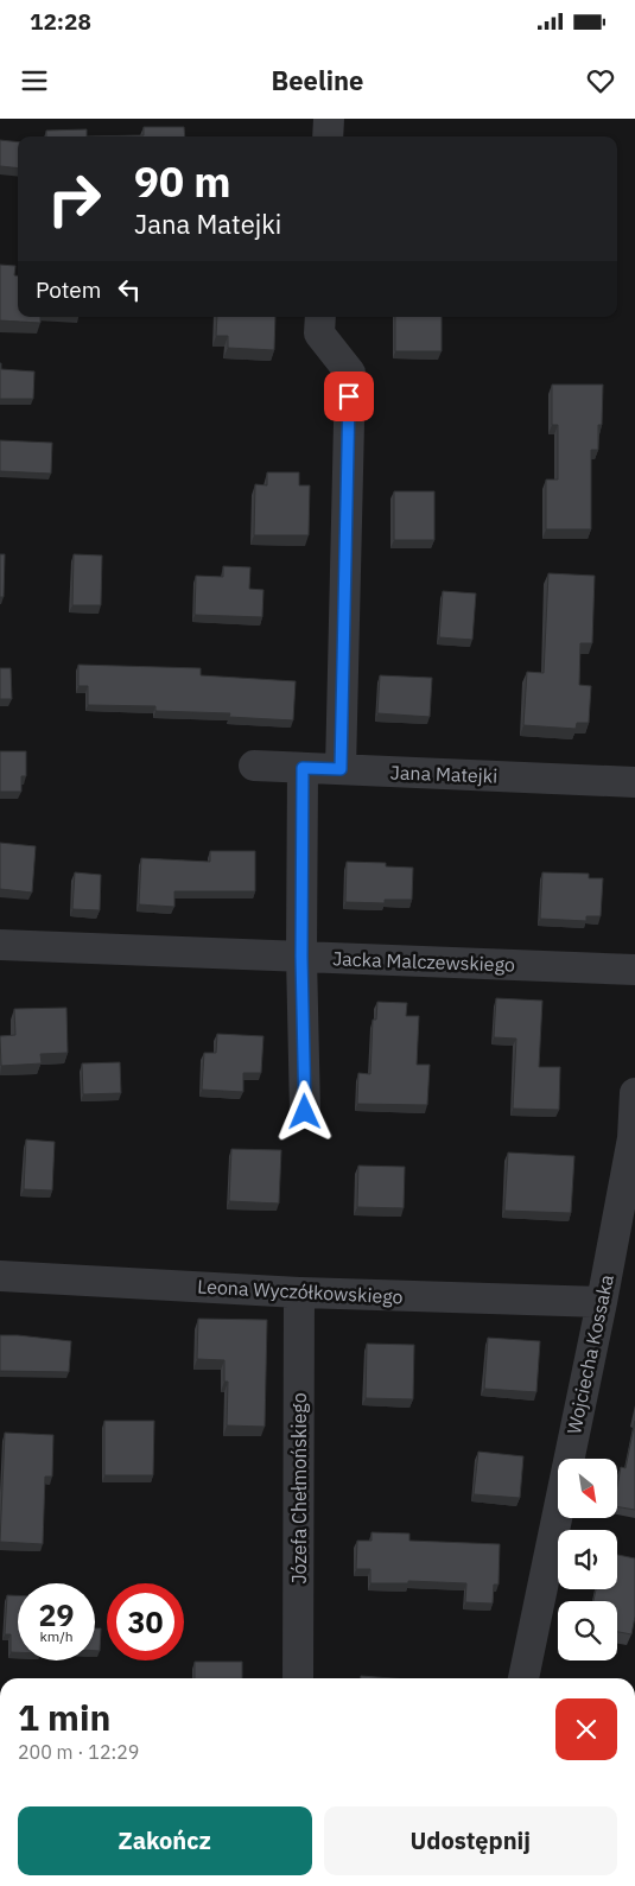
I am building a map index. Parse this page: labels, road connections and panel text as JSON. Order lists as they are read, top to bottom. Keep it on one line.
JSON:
{"streets":{"street":["Jana Matejki","Jacka Malczewskiego","Leona Wyczółkowskiego","Wojciecha Kossaka","Józefa Chełmońskiego"]},"crossings":[["Leona Wyczółkowskiego","Wojciecha Kossaka"],["Leona Wyczółkowskiego","Józefa Chełmońskiego"]],"north":"bottom right","page":{"status":"12:28","header":"Beeline","turn":["90 m","Jana Matejki"],"then":"Potem","speed":"29 km/h","limit":"30","heading":["1 min","200 m · 12:29"],"buttons":["Zakończ","Udostępnij"]}}
